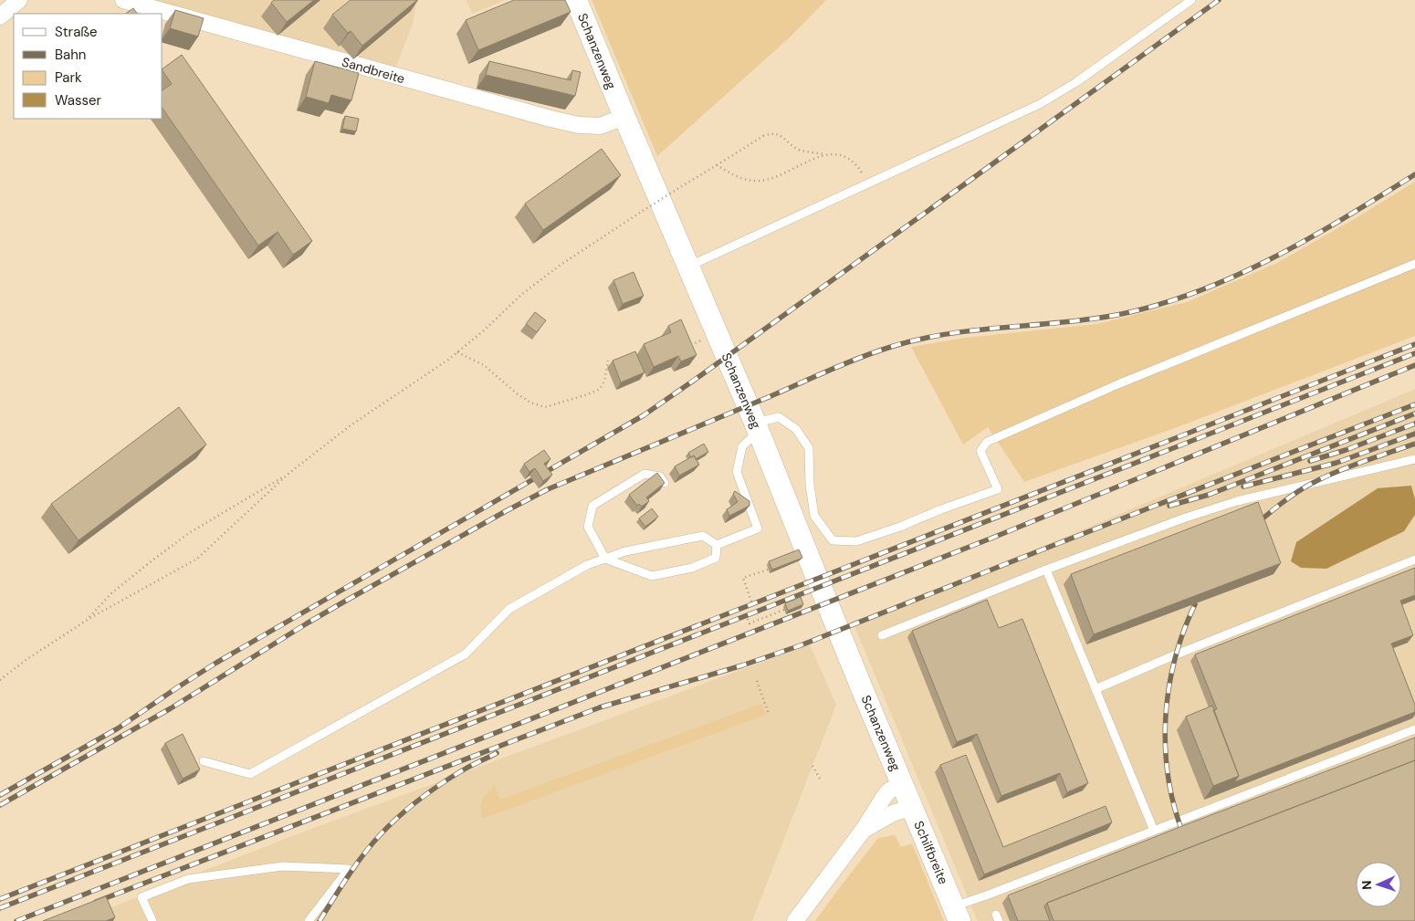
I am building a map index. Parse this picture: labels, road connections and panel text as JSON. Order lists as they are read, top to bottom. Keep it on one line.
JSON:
{"streets":{"main road":["Schanzenweg","Schilfbreite"],"street":["Sandbreite"]},"crossings":[["Schanzenweg","Sandbreite"],["Schanzenweg","Schilfbreite"]],"legend":["Straße","Bahn","Park","Wasser"],"north":"left"}
